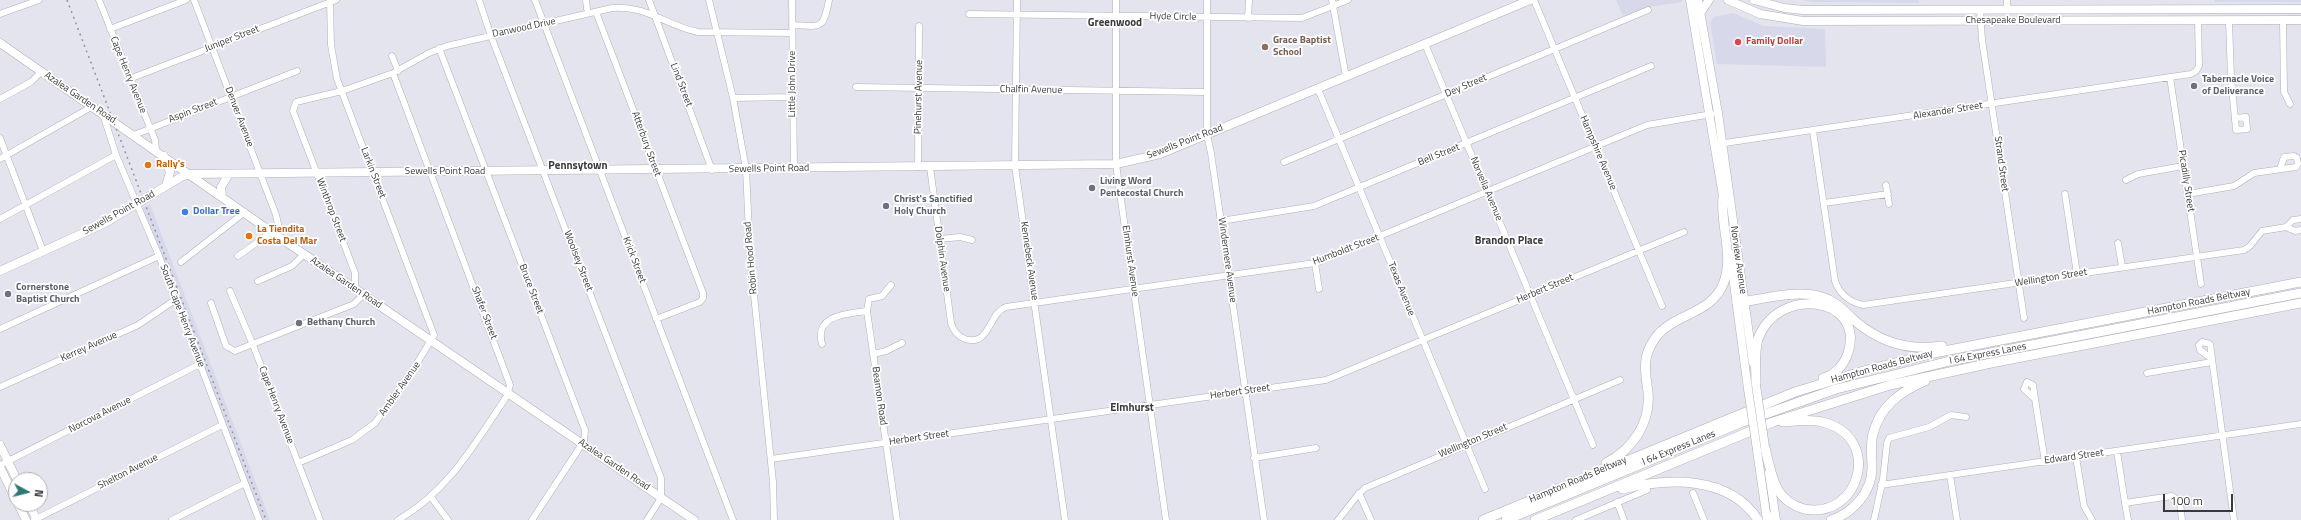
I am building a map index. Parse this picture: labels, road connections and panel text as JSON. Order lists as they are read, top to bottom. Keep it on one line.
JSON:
{"streets":{"highway":["Hampton Roads Beltway","I 64 Express Lanes"],"main road":["Chesapeake Boulevard","Azalea Garden Road","Sewells Point Road","Norview Avenue"],"street":["Hyde Circle","Danwood Drive","Juniper Street","Cape Henry Avenue","Little John Drive","Lind Street","Dey Street","Chalfin Avenue","Pinehurst Avenue","Aspin Street","Alexander Street","Denver Avenue","Atterbury Street","Hampshire Avenue","Bell Street","Strand Street","Larkin Street","Picadilly Street","Norvella Avenue","Winthrop Street","Humboldt Street","Robin Hood Road","Dolphin Avenue","Krick Street","Windermere Avenue","Woolsey Street","Kennebeck Avenue","Elmhurst Avenue","Wellington Street","Bruce Street","Texas Avenue","Herbert Street","Shafer Street","South Cape Henry Avenue","Kerrey Avenue","Ambler Avenue","Beamon Road","Norcova Avenue","Edward Street","Shelton Avenue"]},"crossings":[["Hyde Circle","Windermere Avenue"],["Hyde Circle","Kennebeck Avenue"],["Hyde Circle","Elmhurst Avenue"],["Chesapeake Boulevard","Alexander Street"],["Chesapeake Boulevard","Strand Street"],["Danwood Drive","Little John Drive"],["Danwood Drive","Lind Street"],["Danwood Drive","Atterbury Street"],["Danwood Drive","Larkin Street"],["Danwood Drive","Winthrop Street"],["Danwood Drive","Robin Hood Road"],["Danwood Drive","Krick Street"],["Danwood Drive","Woolsey Street"],["Danwood Drive","Bruce Street"],["Danwood Drive","Shafer Street"],["Juniper Street","Cape Henry Avenue"],["Juniper Street","Denver Avenue"],["Juniper Street","Larkin Street"],["Cape Henry Avenue","Azalea Garden Road"],["Cape Henry Avenue","Aspin Street"],["Cape Henry Avenue","Ambler Avenue"],["Little John Drive","Sewells Point Road"],["Lind Street","Sewells Point Road"],["Dey Street","Hampshire Avenue"],["Dey Street","Norvella Avenue"],["Dey Street","Texas Avenue"],["Chalfin Avenue","Pinehurst Avenue"],["Chalfin Avenue","Windermere Avenue"],["Chalfin Avenue","Kennebeck Avenue"],["Chalfin Avenue","Elmhurst Avenue"],["Pinehurst Avenue","Sewells Point Road"],["Azalea Garden Road","Aspin Street"],["Azalea Garden Road","Denver Avenue"],["Azalea Garden Road","Sewells Point Road"],["Azalea Garden Road","Larkin Street"],["Azalea Garden Road","Winthrop Street"],["Azalea Garden Road","Woolsey Street"],["Azalea Garden Road","Bruce Street"],["Azalea Garden Road","Shafer Street"],["Azalea Garden Road","South Cape Henry Avenue"],["Azalea Garden Road","Ambler Avenue"],["Aspin Street","Denver Avenue"],["Alexander Street","Strand Street"],["Alexander Street","Picadilly Street"],["Alexander Street","Norview Avenue"],["Alexander Street","Wellington Street"],["Denver Avenue","Sewells Point Road"],["Sewells Point Road","Atterbury Street"],["Sewells Point Road","Larkin Street"],["Sewells Point Road","Norvella Avenue"],["Sewells Point Road","Winthrop Street"],["Sewells Point Road","Robin Hood Road"],["Sewells Point Road","Dolphin Avenue"],["Sewells Point Road","Krick Street"],["Sewells Point Road","Windermere Avenue"],["Sewells Point Road","Woolsey Street"],["Sewells Point Road","Kennebeck Avenue"],["Sewells Point Road","Elmhurst Avenue"],["Sewells Point Road","Bruce Street"],["Sewells Point Road","Texas Avenue"],["Sewells Point Road","Shafer Street"],["Sewells Point Road","South Cape Henry Avenue"],["Atterbury Street","Krick Street"],["Hampshire Avenue","Bell Street"],["Hampshire Avenue","Humboldt Street"],["Hampshire Avenue","Herbert Street"],["Bell Street","Norvella Avenue"],["Bell Street","Windermere Avenue"],["Bell Street","Texas Avenue"],["Strand Street","Wellington Street"],["Larkin Street","Ambler Avenue"],["Picadilly Street","Wellington Street"],["Norvella Avenue","Humboldt Street"],["Norvella Avenue","Wellington Street"],["Norvella Avenue","Herbert Street"],["Humboldt Street","Dolphin Avenue"],["Humboldt Street","Windermere Avenue"],["Humboldt Street","Norview Avenue"],["Humboldt Street","Kennebeck Avenue"],["Humboldt Street","Elmhurst Avenue"],["Humboldt Street","Texas Avenue"],["Robin Hood Road","Herbert Street"],["Windermere Avenue","Herbert Street"],["Kennebeck Avenue","Herbert Street"],["Elmhurst Avenue","Herbert Street"],["Wellington Street","Texas Avenue"],["Texas Avenue","Herbert Street"],["Herbert Street","Beamon Road"],["South Cape Henry Avenue","Kerrey Avenue"],["South Cape Henry Avenue","Norcova Avenue"],["South Cape Henry Avenue","Shelton Avenue"]],"districts":["Greenwood","Pennsytown","Brandon Place","Elmhurst"],"places":["Family Dollar","Grace Baptist School","Tabernacle Voice of Deliverance","Rally's","Living Word Pentecostal Church","Christ's Sanctified Holy Church","Dollar Tree","La Tiendita Costa Del Mar","Cornerstone Baptist Church","Bethany Church"],"scale_bar":"100 m","north":"right"}
